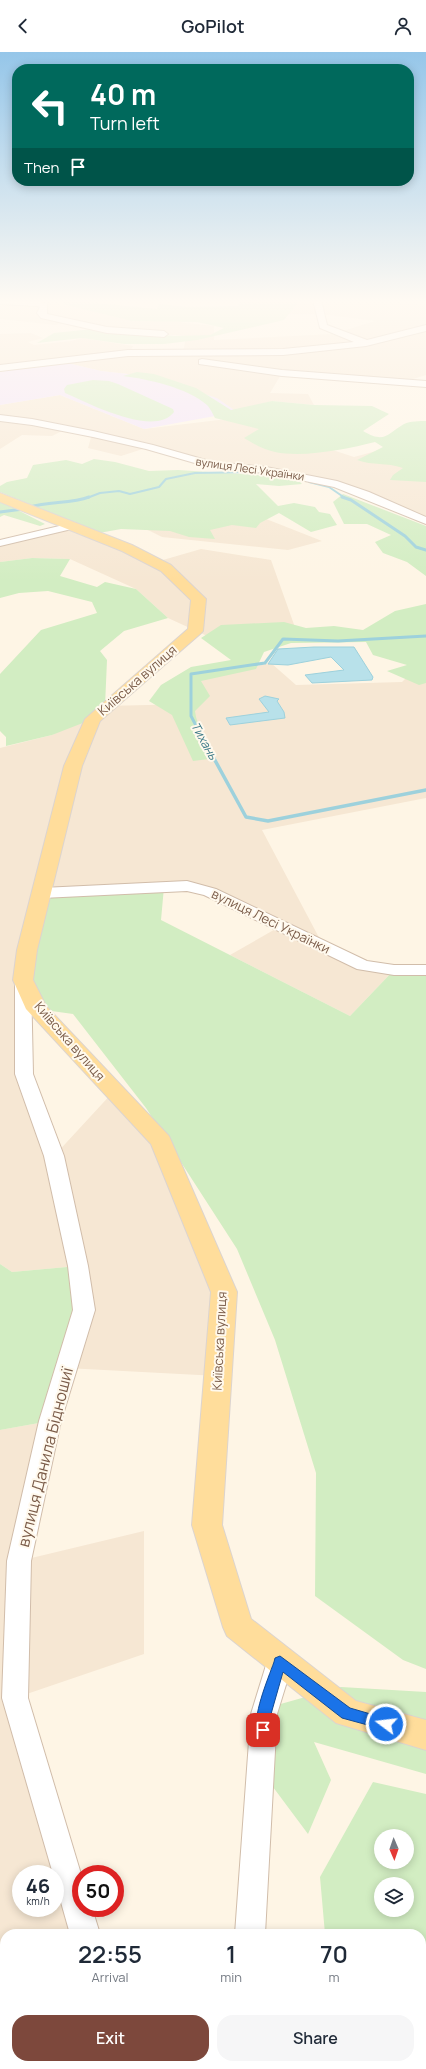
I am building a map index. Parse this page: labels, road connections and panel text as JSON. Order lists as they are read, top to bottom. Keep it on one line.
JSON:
{"streets":{"main road":["Київська вулиця"],"street":["вулиця Лесі Українки","вулиця Данила Бідношиї"]},"crossings":[["вулиця Лесі Українки","Київська вулиця"],["Київська вулиця","вулиця Данила Бідношиї"]],"water":["Тихань"],"north":"bottom","page":{"header":"GoPilot","turn":["40 m","Turn left"],"then":"Then","speed":"46 km/h","limit":"50","eta":["22:55","Arrival","1","min","70","m"],"buttons":["Exit","Share"]}}
